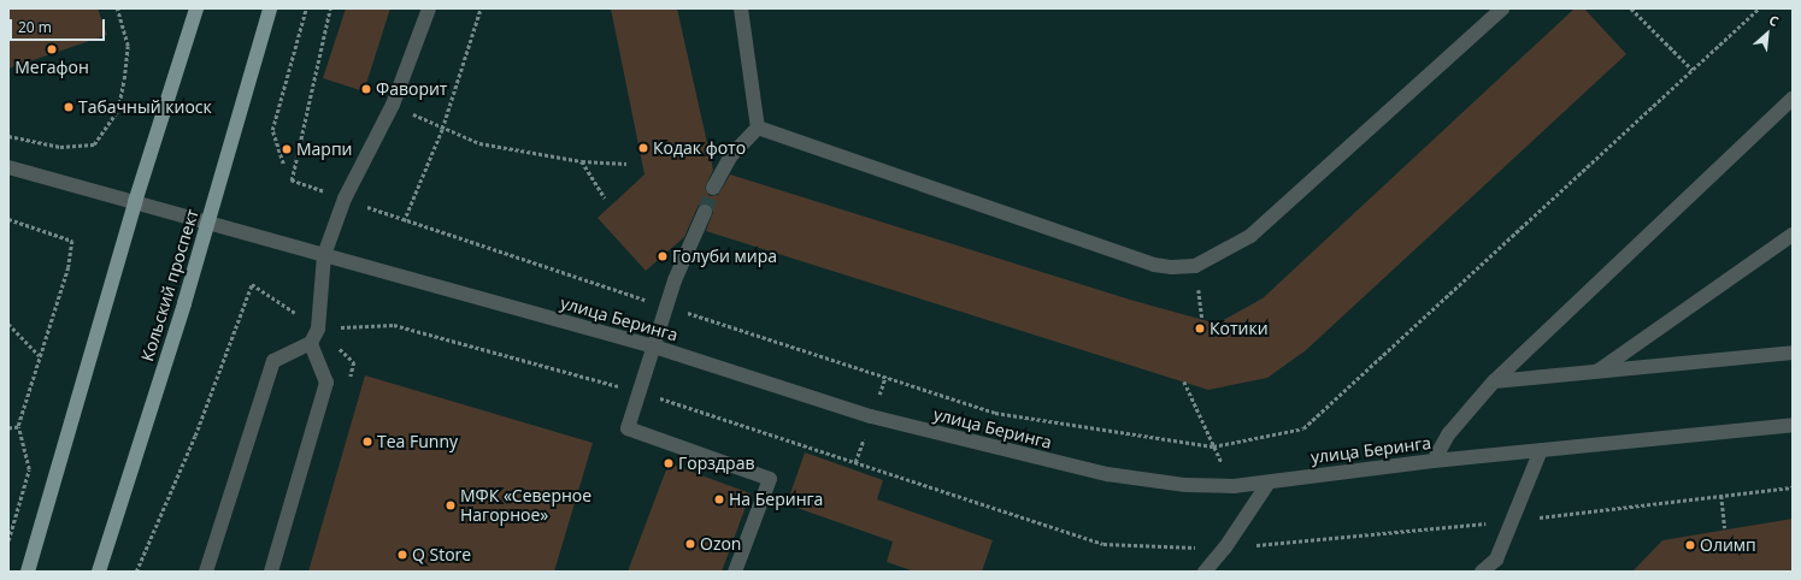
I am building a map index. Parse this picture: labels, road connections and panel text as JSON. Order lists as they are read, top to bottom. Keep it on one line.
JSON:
{"streets":{"main road":["Кольский проспект"],"street":["улица Беринга"]},"crossings":[["Кольский проспект","улица Беринга"]],"places":["Мегафон","Фаворит","Табачный киоск","Кодак фото","Марпи","Голуби мира","Котики","Tea Funny","Горздрав","На Беринга","МФК «Северное Нагорное»","Ozon","Олимп","Q Store"],"scale_bar":"20 m","north":"top right"}
